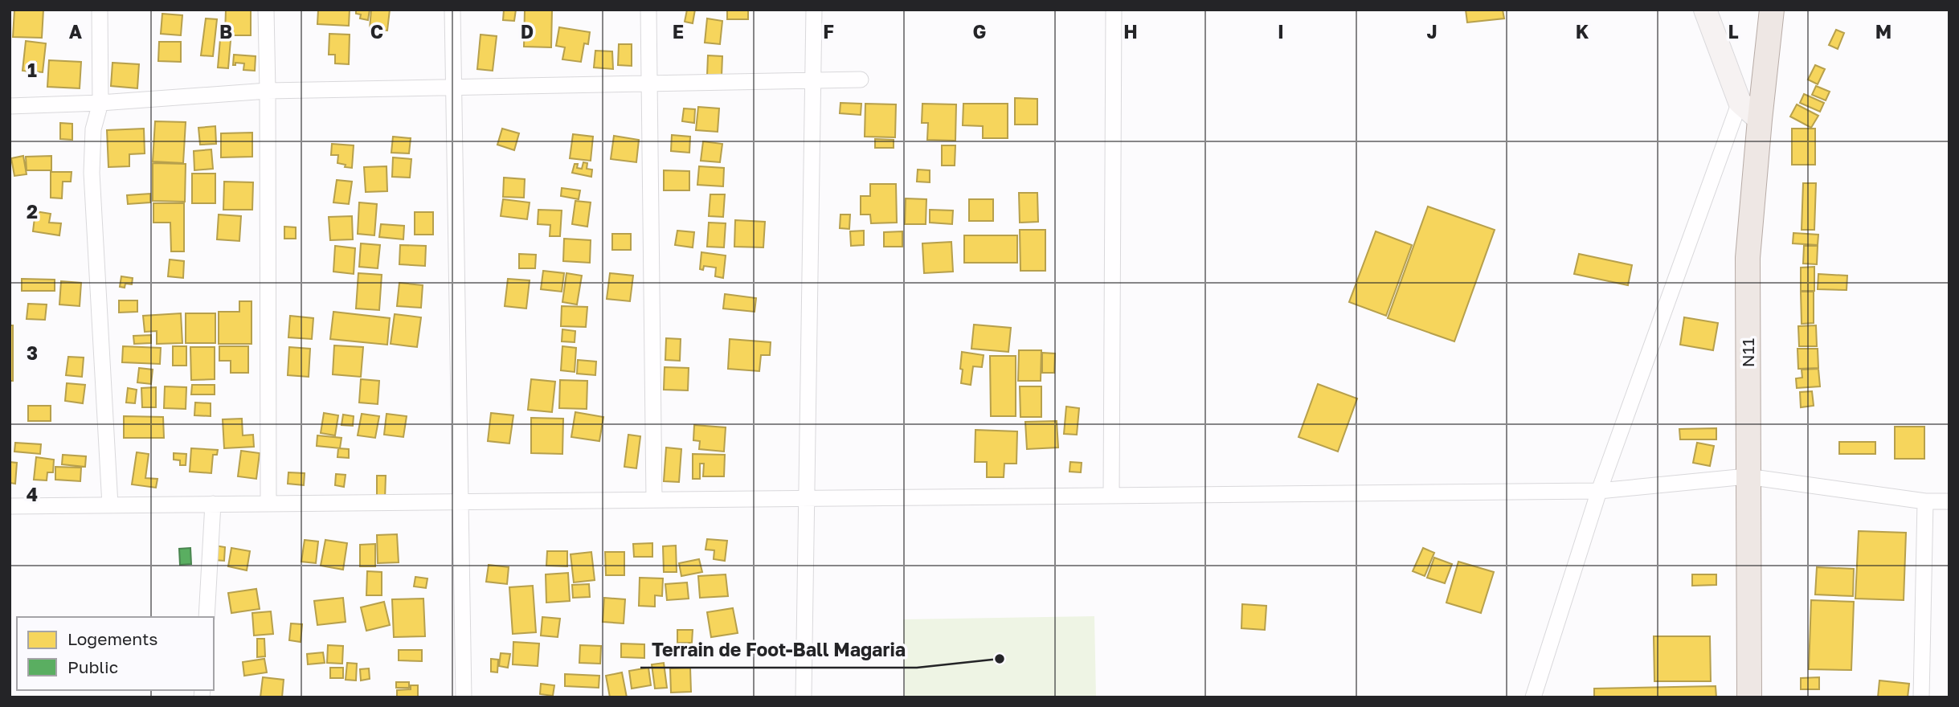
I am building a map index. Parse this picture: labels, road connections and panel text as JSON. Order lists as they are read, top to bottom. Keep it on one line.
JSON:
{"streets":{"main road":["N11"]},"places":["Terrain de Foot-Ball Magaria"],"legend":["Logements","Public"],"grid":{"columns":["A","B","C","D","E","F","G","H","I","J","K","L","M"],"rows":["1","2","3","4"]}}
